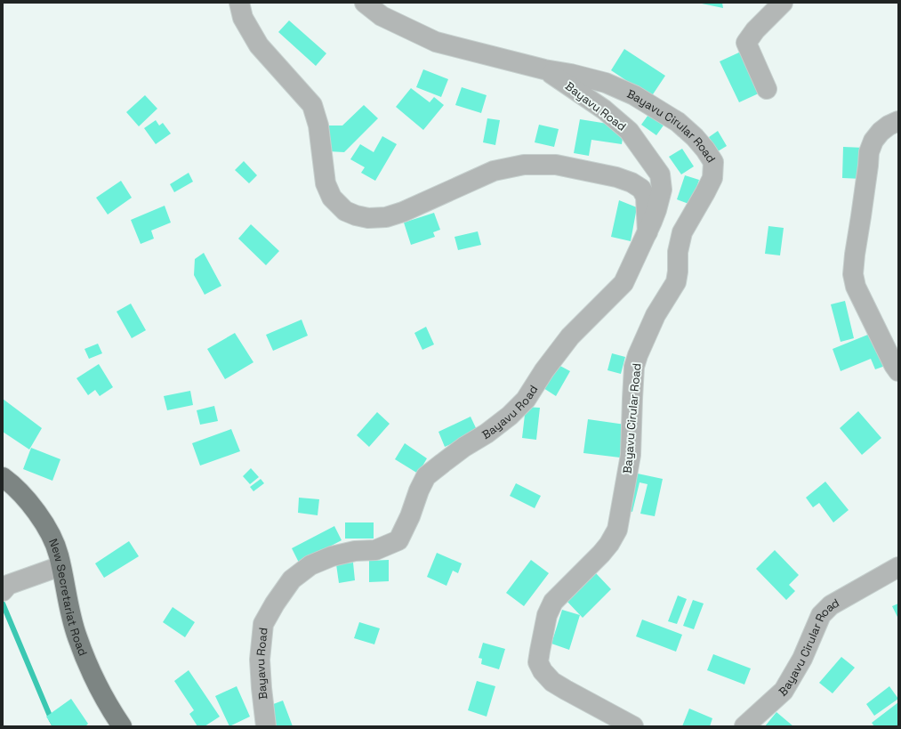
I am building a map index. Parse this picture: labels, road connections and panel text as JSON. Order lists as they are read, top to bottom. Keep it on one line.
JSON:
{"streets":{"main road":["New Secretariat Road"],"street":["Bayavu Road","Bayavu Cirular Road"]},"crossings":[["Bayavu Road","Bayavu Cirular Road"]]}
